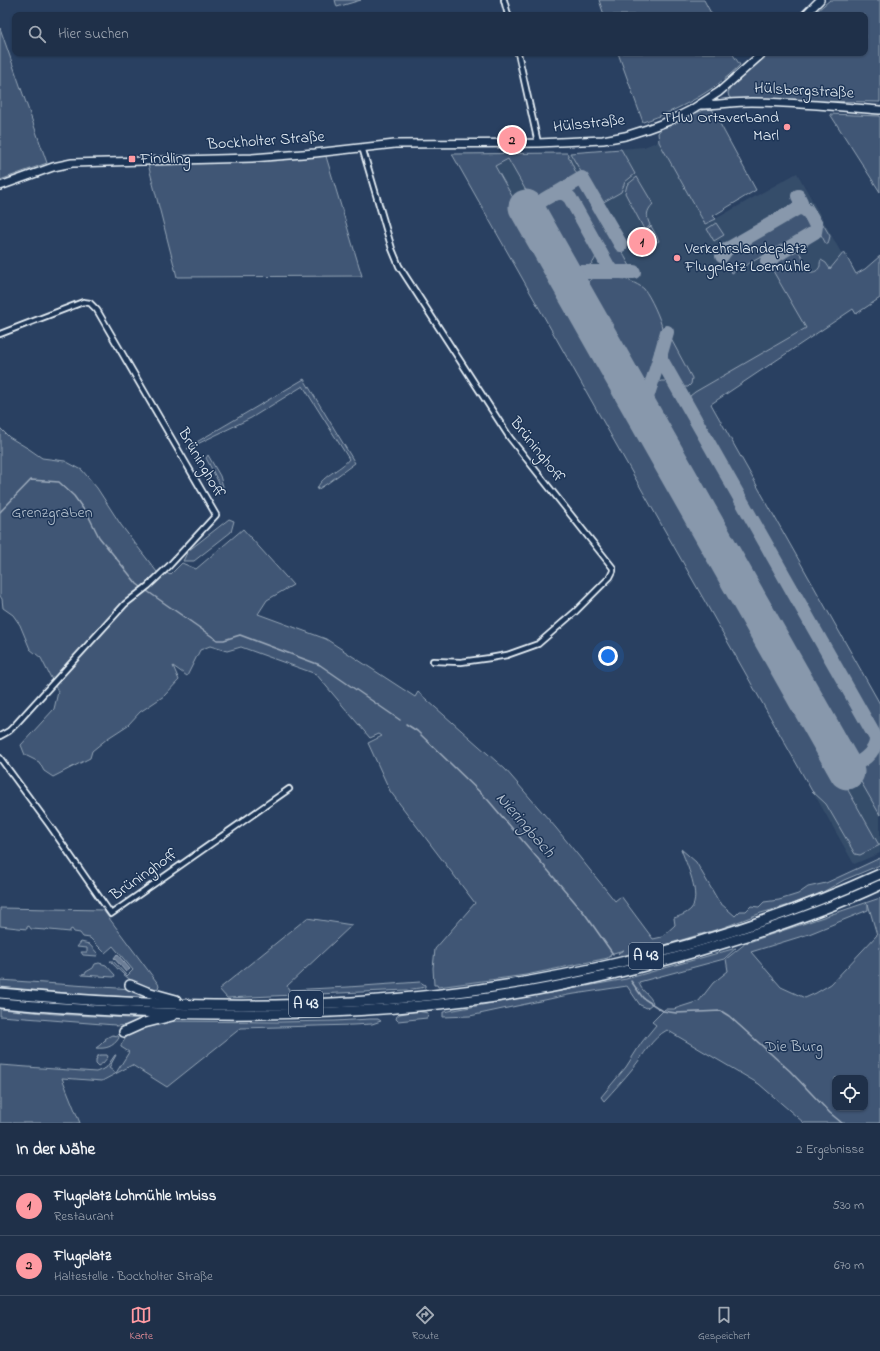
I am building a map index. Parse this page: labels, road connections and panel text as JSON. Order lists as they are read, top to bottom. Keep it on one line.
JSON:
{"streets":{"highway":["A 43"],"street":["Hülsbergstraße","Hülsstraße","Bockholter Straße","Brüninghoff"]},"crossings":[["Hülsbergstraße","Hülsstraße"],["Hülsstraße","Bockholter Straße"],["Bockholter Straße","Brüninghoff"]],"water":["Nieringbach"],"parks":["Grenzgraben","Die Burg"],"places":{"other":["THW Ortsverband Marl","Verkehrslandeplatz Flugplatz Loemühle"],"transit":["Findling"]},"page":{"search":"Hier suchen","pins":["2","1"],"heading":["In der Nähe","2 Ergebnisse"],"list":[{"mark":"1","name":"Flugplatz Lohmühle Imbiss","note":"Restaurant","value":"530 m"},{"mark":"2","name":"Flugplatz","note":"Haltestelle · Bockholter Straße","value":"670 m"}],"nav":["Karte","Route","Gespeichert"]}}
